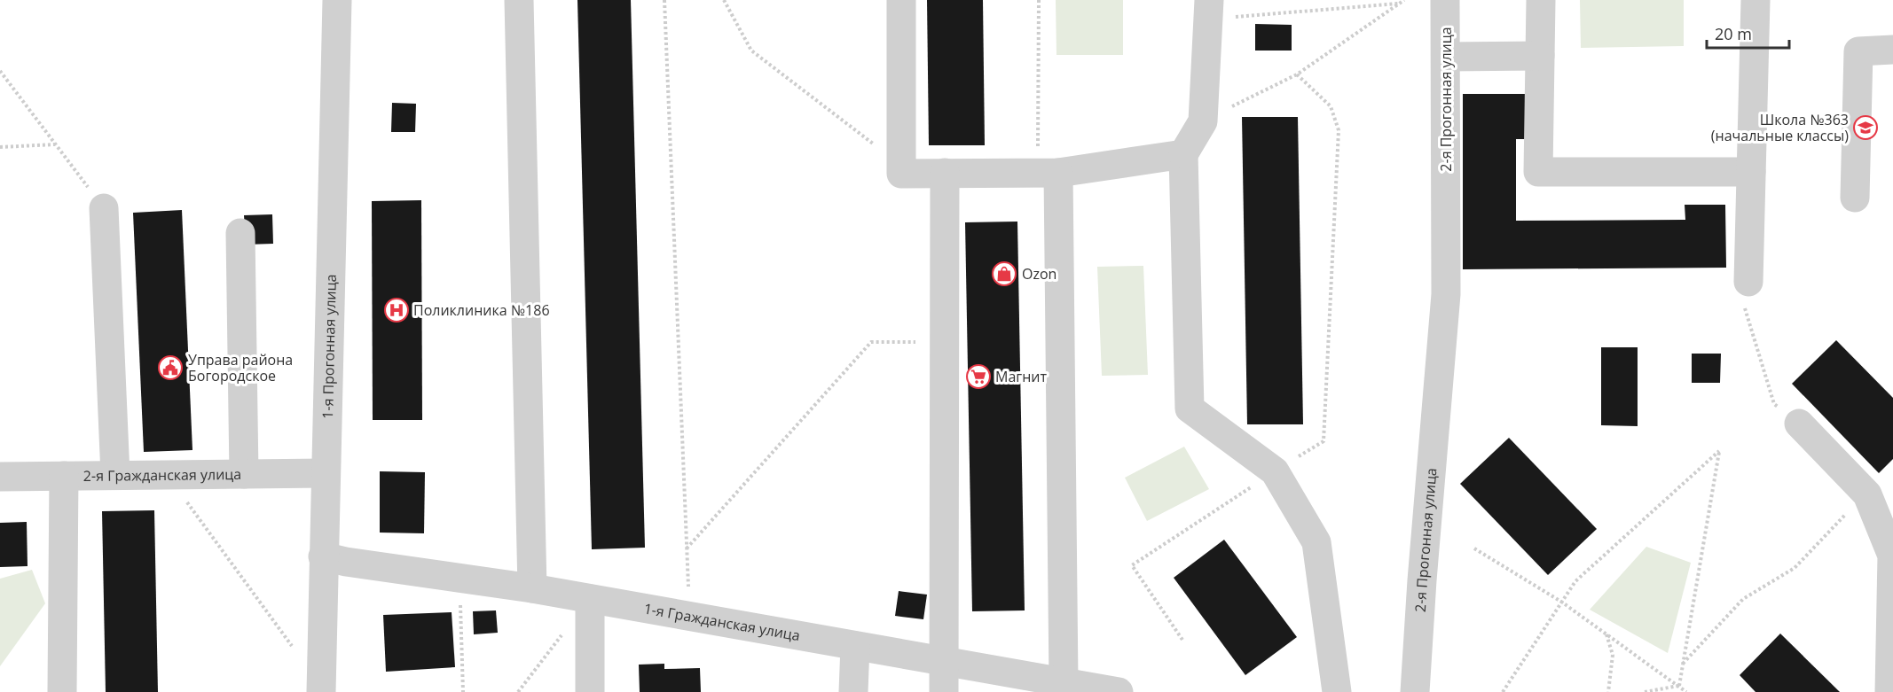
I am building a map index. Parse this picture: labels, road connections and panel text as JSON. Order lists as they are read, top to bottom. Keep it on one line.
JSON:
{"streets":{"street":["2-я Прогонная улица","1-я Прогонная улица","2-я Гражданская улица","1-я Гражданская улица"]},"crossings":[["1-я Прогонная улица","2-я Гражданская улица"],["1-я Прогонная улица","1-я Гражданская улица"]],"places":{"school or university":["Школа №363 (начальные классы)"],"shop":["Ozon"],"hospital":["Поликлиника №186"],"public building":["Управа района Богородское"],"supermarket":["Магнит"]},"scale_bar":"20 m"}
